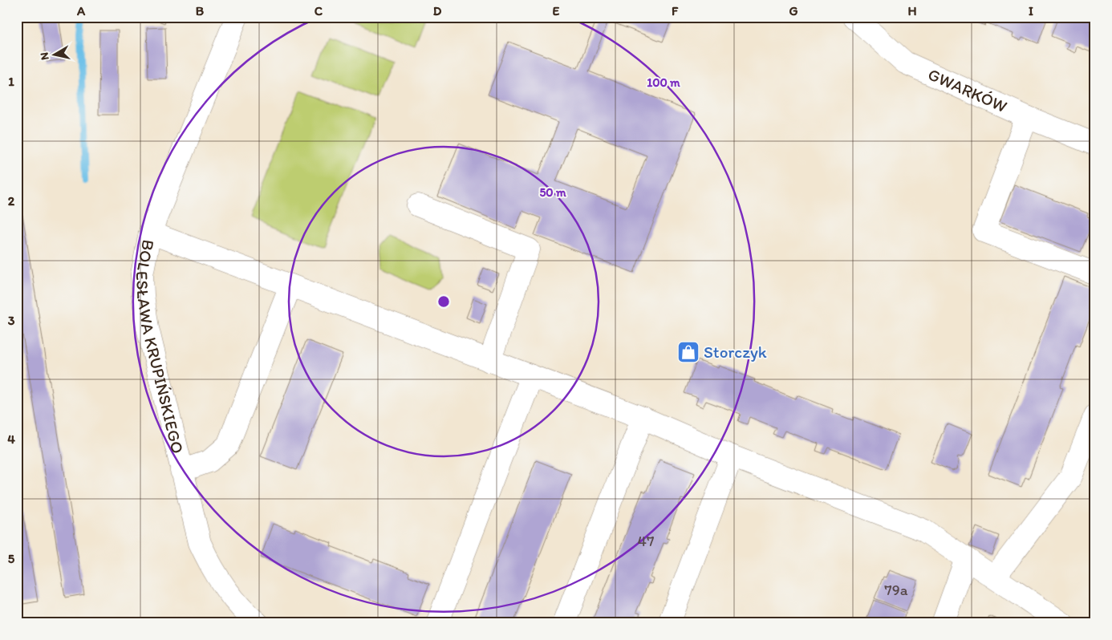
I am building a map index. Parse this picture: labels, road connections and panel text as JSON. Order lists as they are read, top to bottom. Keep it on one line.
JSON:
{"streets":{"street":["GWARKÓW","BOLESŁAWA KRUPIŃSKIEGO"]},"places":{"shop":["Storczyk"]},"house_numbers":["47","79a"],"north":"left","grid":{"columns":["A","B","C","D","E","F","G","H","I"],"rows":["1","2","3","4","5"]},"rings":["100 m","50 m"]}
